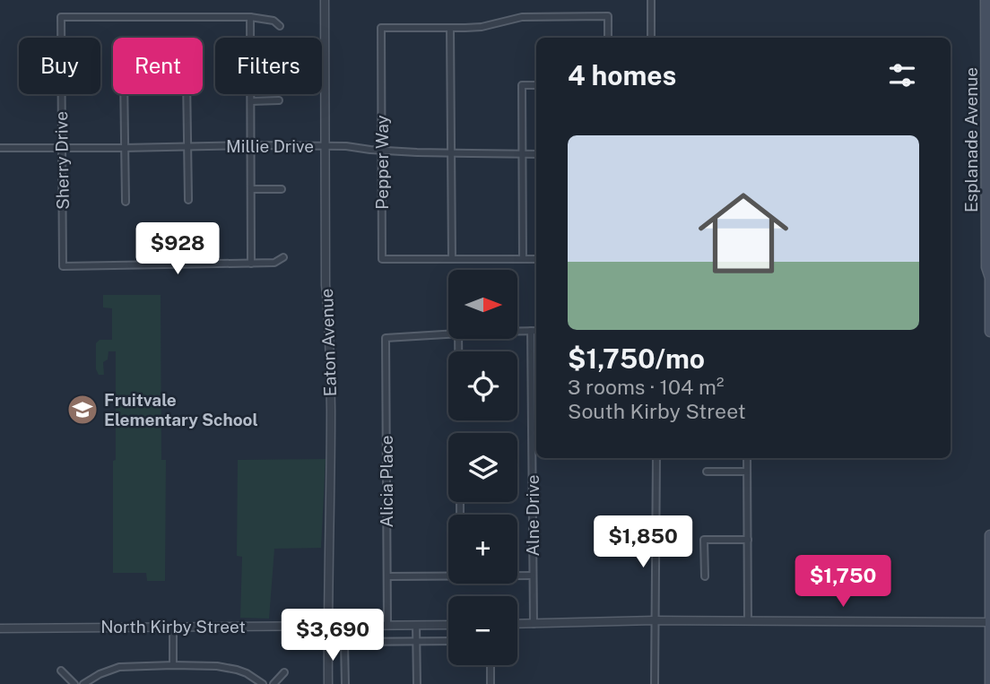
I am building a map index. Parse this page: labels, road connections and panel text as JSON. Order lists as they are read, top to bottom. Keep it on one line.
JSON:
{"streets":{"main road":["Esplanade Avenue"],"street":["Millie Drive","Sherry Drive","Pepper Way","Eaton Avenue","Alicia Place","Alne Drive","North Kirby Street"]},"crossings":[["Millie Drive","Sherry Drive"],["Millie Drive","Pepper Way"],["Millie Drive","Eaton Avenue"],["Eaton Avenue","North Kirby Street"],["Alicia Place","North Kirby Street"]],"places":{"school or university":["Fruitvale Elementary School"]},"north":"right","page":{"chip":["Buy","Rent","Filters"],"heading":"4 homes","list":[{"name":"$1,750/mo","note":"3 rooms · 104 m² · South Kirby Street"}],"price":["$928","$1,850","$1,750","$3,690"],"map_buttons":["+","−"]}}
